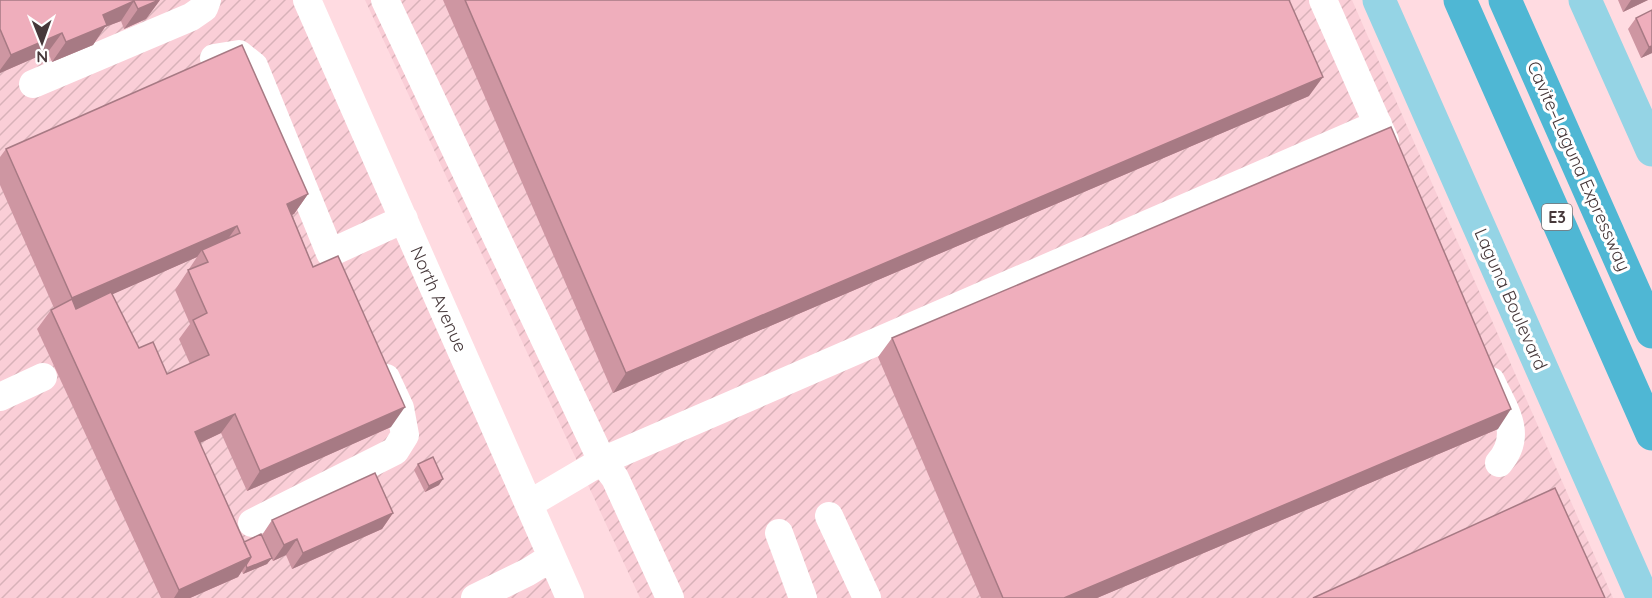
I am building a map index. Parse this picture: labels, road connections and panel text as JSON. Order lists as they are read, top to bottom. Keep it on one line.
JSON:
{"streets":{"highway":["Cavite–Laguna Expressway","E3"],"main road":["Laguna Boulevard"],"street":["North Avenue"]},"north":"bottom"}
